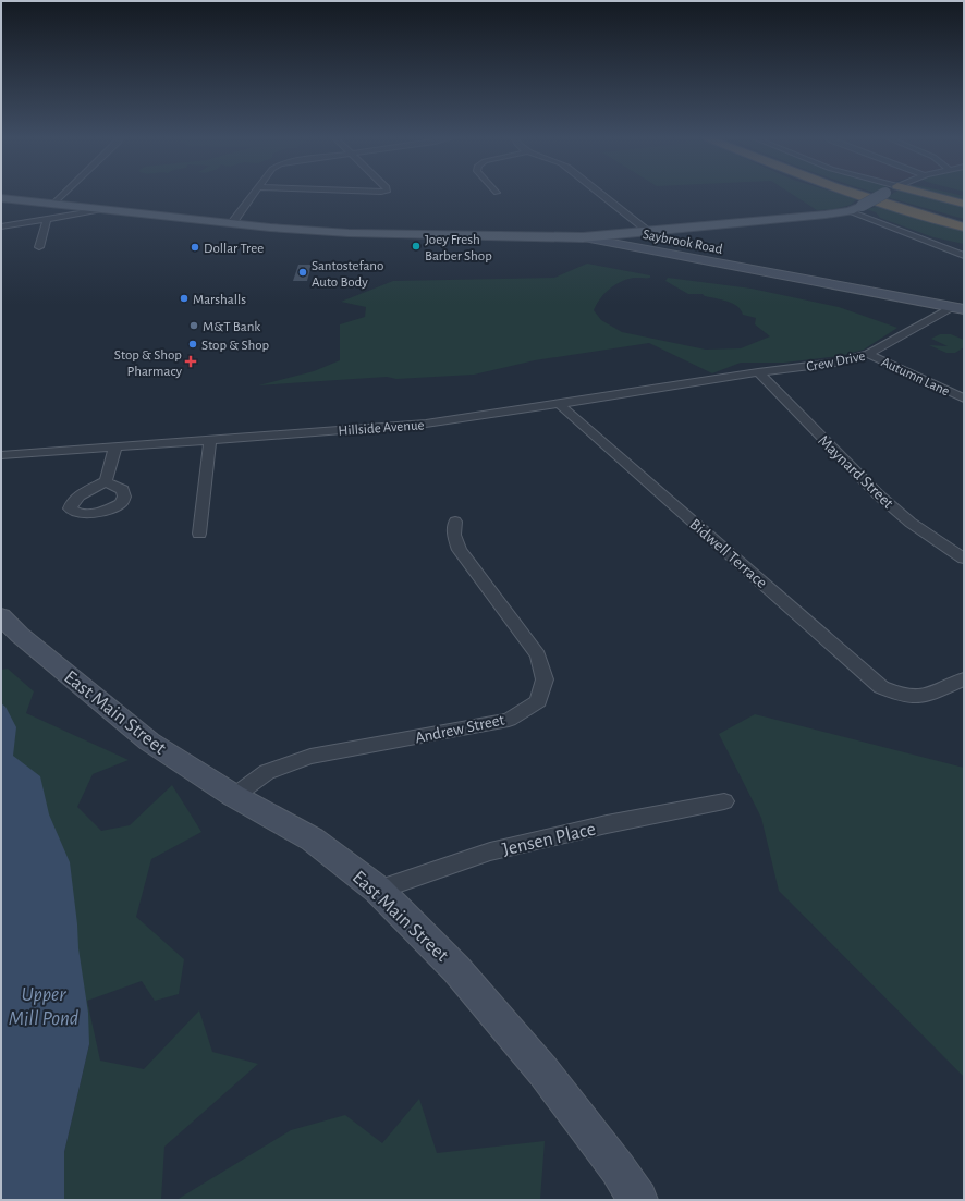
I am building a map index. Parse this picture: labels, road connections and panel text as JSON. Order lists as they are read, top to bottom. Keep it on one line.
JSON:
{"streets":{"main road":["Saybrook Road","East Main Street"],"street":["Crew Drive","Autumn Lane","Hillside Avenue","Maynard Street","Bidwell Terrace","Andrew Street","Jensen Place"]},"crossings":[["Saybrook Road","Crew Drive"],["Crew Drive","Autumn Lane"],["Crew Drive","Hillside Avenue"],["Crew Drive","Maynard Street"],["Hillside Avenue","Maynard Street"],["Hillside Avenue","Bidwell Terrace"],["East Main Street","Andrew Street"],["East Main Street","Jensen Place"]],"water":["Upper Mill Pond"],"places":{"other":["Joey Fresh Barber Shop","Dollar Tree","Santostefano Auto Body","Marshalls","M&T Bank","Stop & Shop"],"health":["Stop & Shop Pharmacy"]}}
